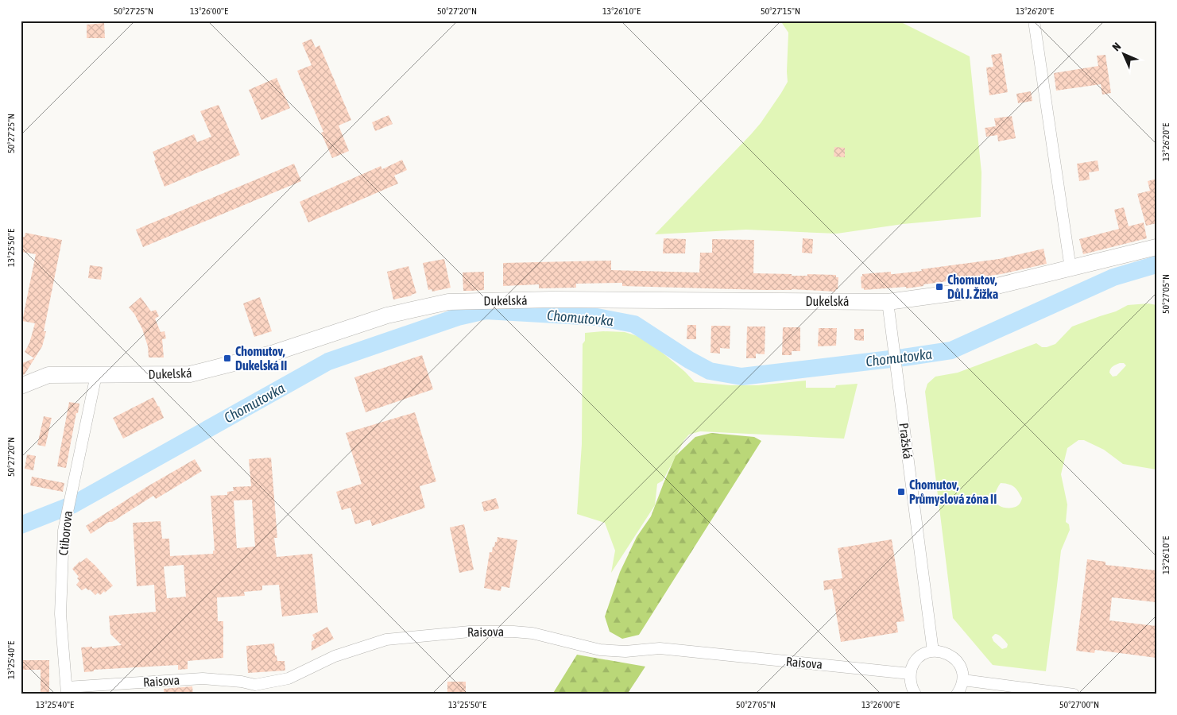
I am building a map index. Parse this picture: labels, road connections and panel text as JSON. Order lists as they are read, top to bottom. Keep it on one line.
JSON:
{"streets":{"street":["Dukelská","Pražská","Ctiborova","Raisova"]},"crossings":[["Dukelská","Pražská"],["Dukelská","Ctiborova"],["Ctiborova","Raisova"]],"water":["Chomutovka"],"places":{"transit":["Chomutov, Důl J. Žižka","Chomutov, Dukelská II","Chomutov, Průmyslová zóna II"]},"north":"top left","coordinates":["50°27'25\"N","13°26'00\"E","50°27'20\"N","13°26'10\"E","50°27'15\"N","13°26'20\"E","13°25'50\"E","50°27'05\"N","13°25'40\"E","50°27'00\"N"]}
